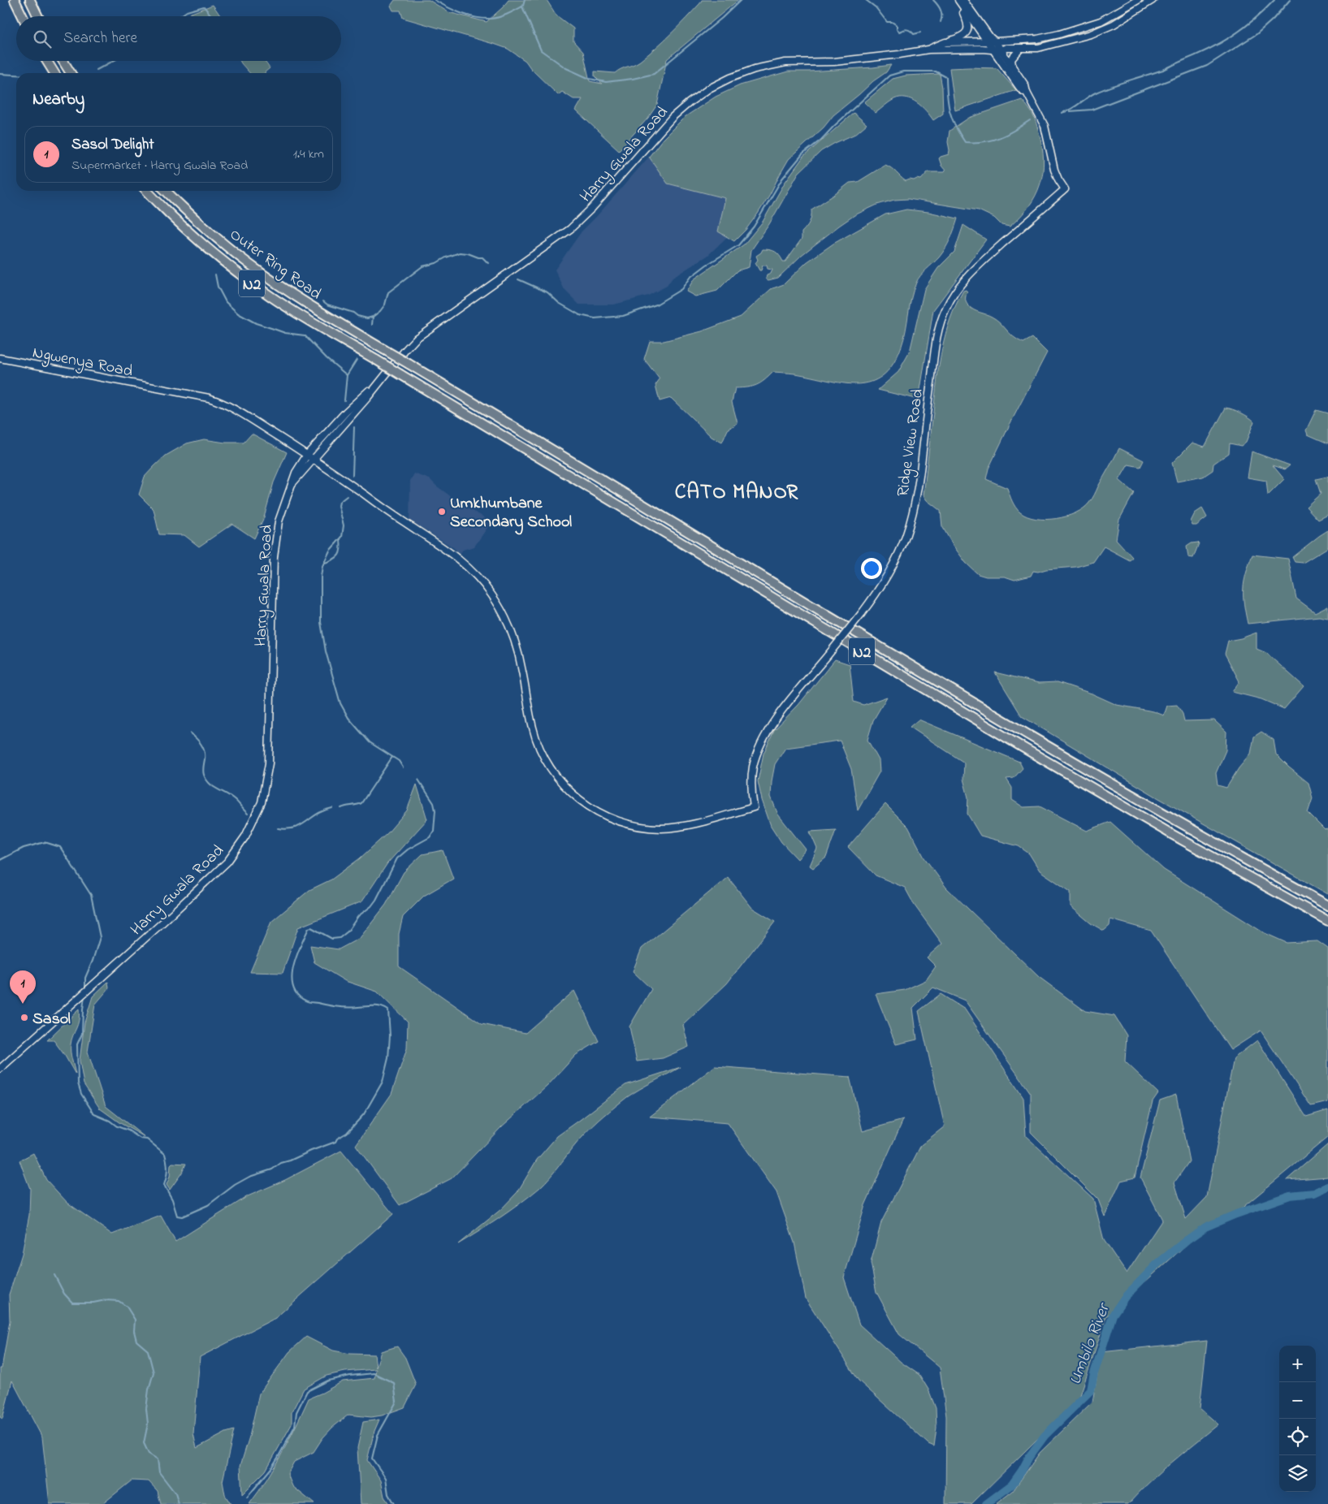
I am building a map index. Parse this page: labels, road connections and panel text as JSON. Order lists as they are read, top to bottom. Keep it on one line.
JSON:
{"streets":{"highway":["Outer Ring Road","N2"],"main road":["Harry Gwala Road","Ngwenya Road","Ridge View Road"]},"crossings":[["Harry Gwala Road","Ngwenya Road"],["Harry Gwala Road","Ridge View Road"],["Ngwenya Road","Ridge View Road"]],"districts":["CATO MANOR"],"water":["Umbilo River"],"places":["Umkhumbane Secondary School","Sasol"],"page":{"search":"Search here","heading":"Nearby","list":[{"mark":"1","name":"Sasol Delight","note":"Supermarket · Harry Gwala Road","value":"1.4 km"}],"pins":"1","map_buttons":["+","−"]}}
